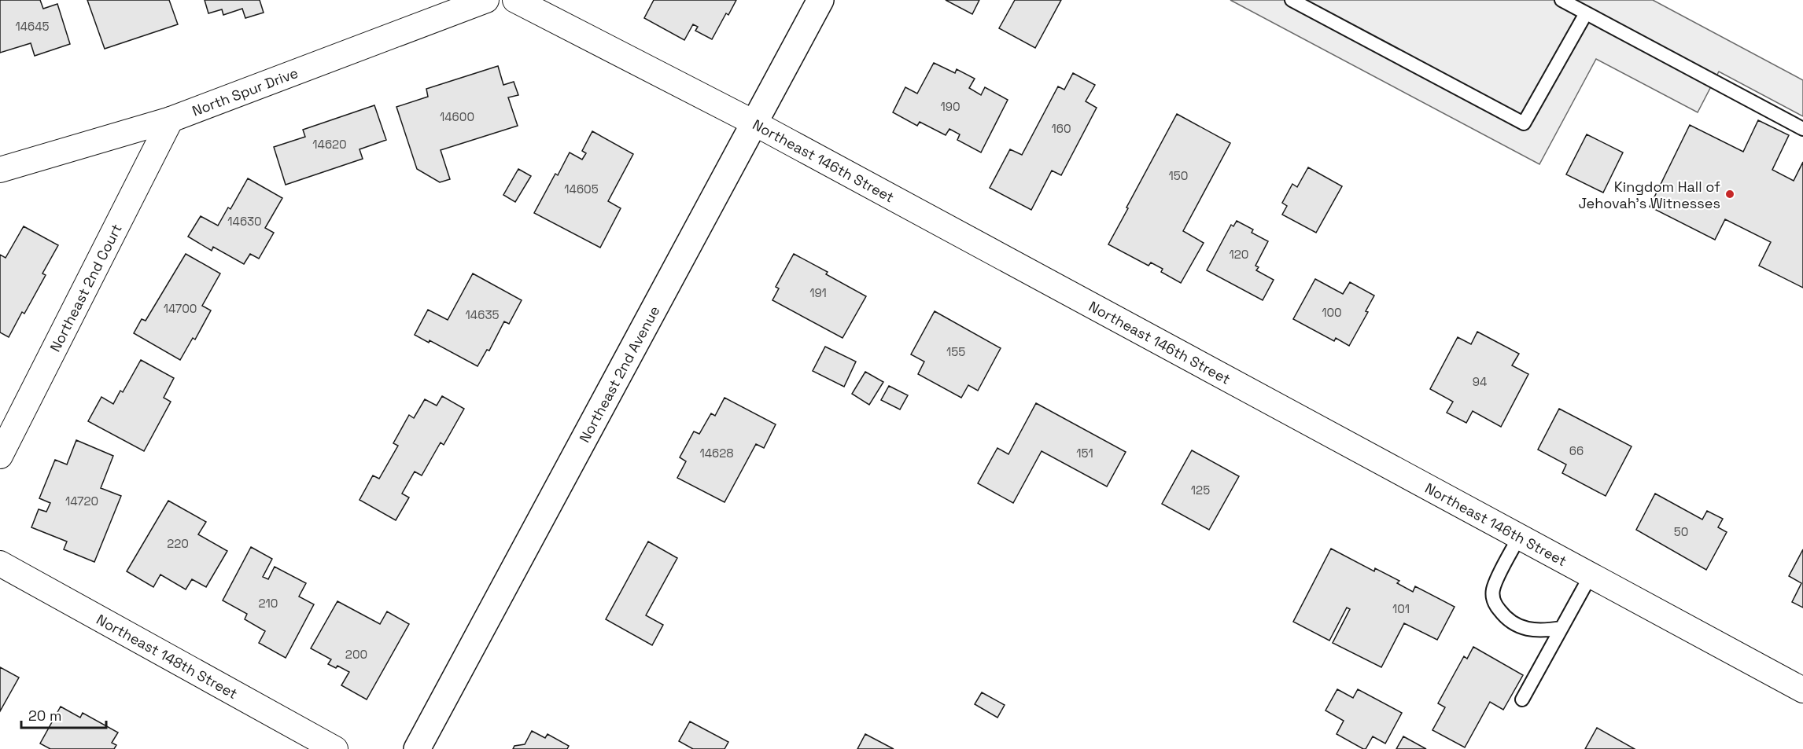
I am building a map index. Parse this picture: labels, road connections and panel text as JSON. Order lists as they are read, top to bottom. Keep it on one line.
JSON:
{"streets":{"street":["North Spur Drive","Northeast 146th Street","Northeast 2nd Court","Northeast 2nd Avenue","Northeast 148th Street"]},"crossings":[["North Spur Drive","Northeast 2nd Court"],["Northeast 146th Street","Northeast 2nd Avenue"]],"places":["Kingdom Hall of Jehovah's Witnesses"],"house_numbers":["14645","190","14600","160","14620","150","14605","14630","120","191","14700","100","14635","155","94","66","14628","151","125","14720","50","220","210","101","200"],"scale_bar":"20 m"}
